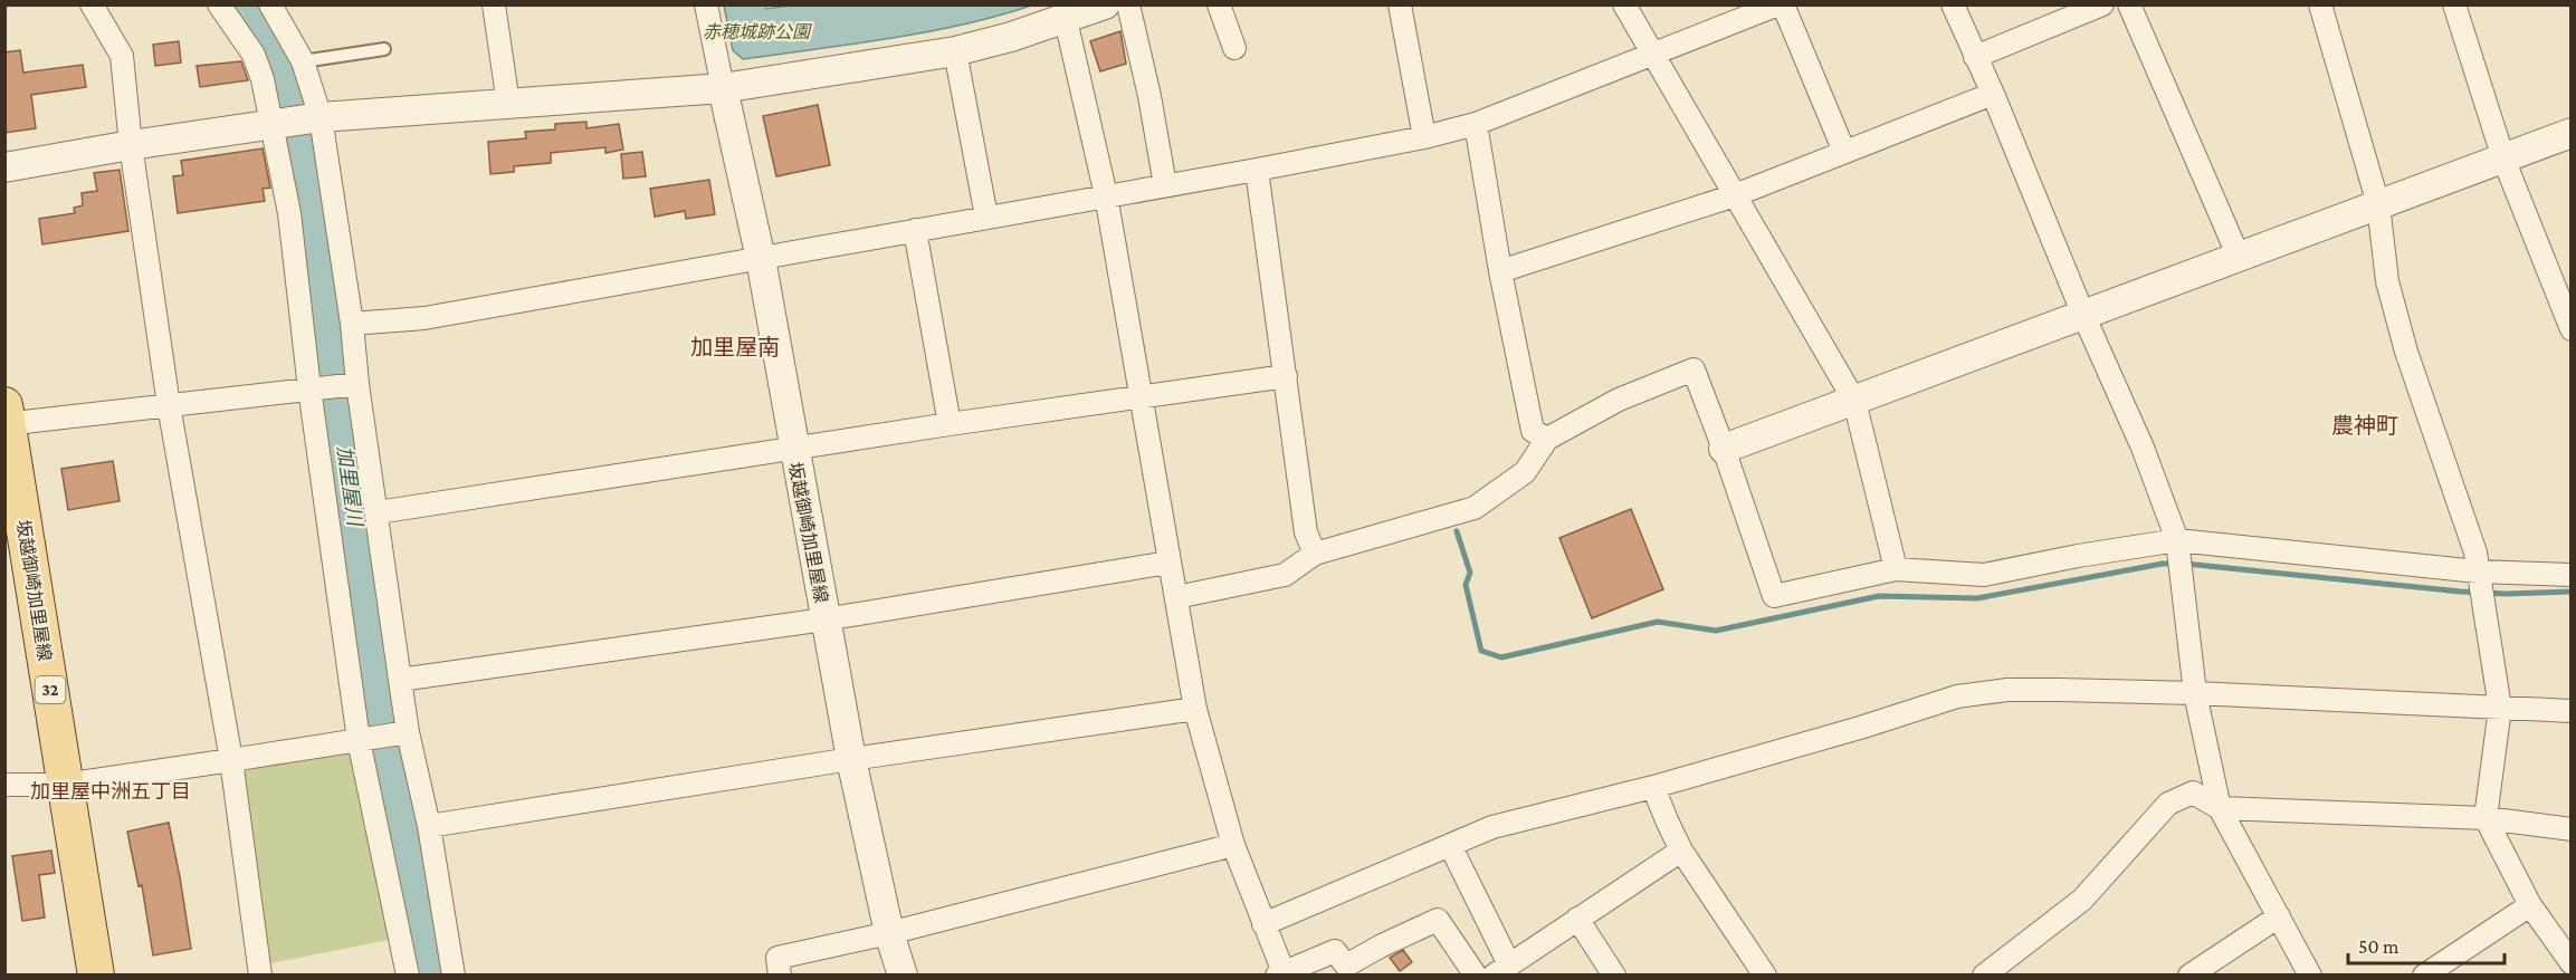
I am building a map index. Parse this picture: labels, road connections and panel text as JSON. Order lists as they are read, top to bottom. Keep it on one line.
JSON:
{"streets":{"main road":["坂越御崎加里屋線","32"]},"districts":["加里屋南","農神町","加里屋中洲五丁目"],"water":["加里屋川"],"parks":["赤穂城跡公園"],"scale_bar":"50 m"}
